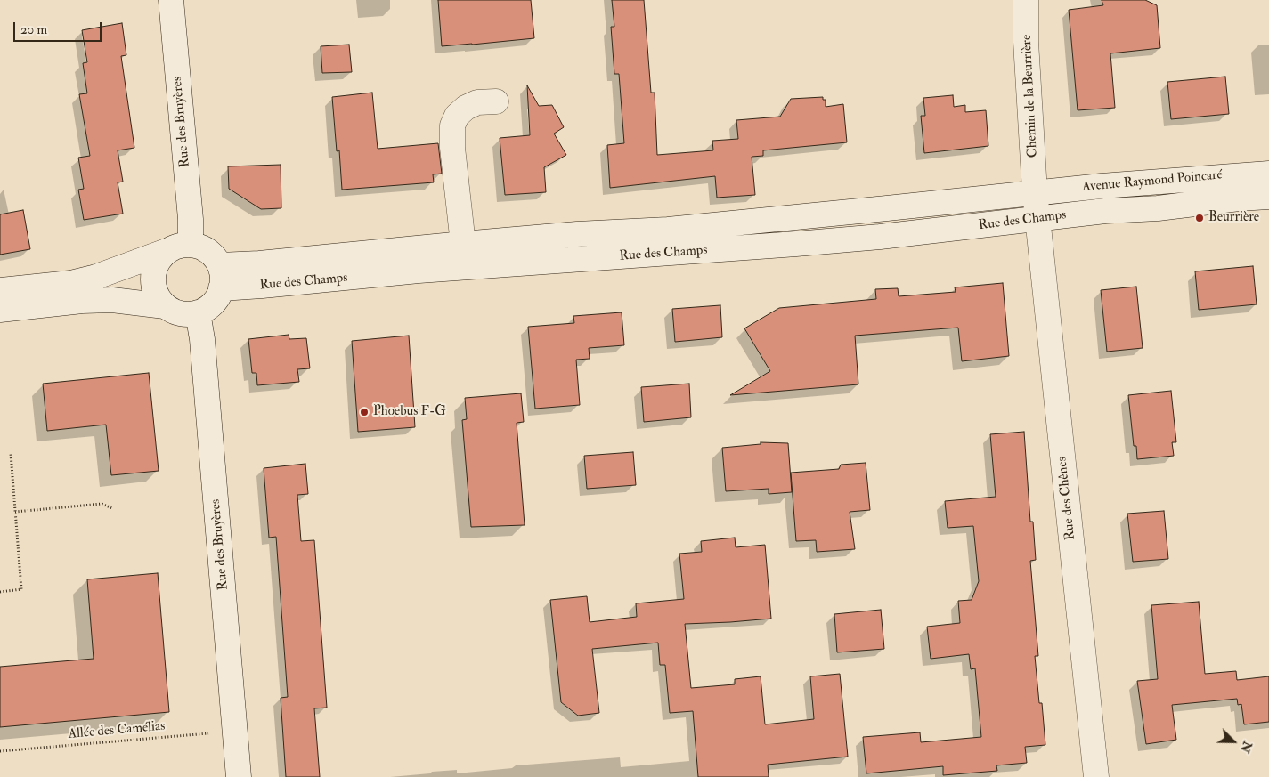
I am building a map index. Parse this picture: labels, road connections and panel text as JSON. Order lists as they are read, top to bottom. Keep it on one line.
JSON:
{"streets":{"street":["Chemin de la Beurrière","Rue des Bruyères","Avenue Raymond Poincaré","Rue des Champs","Rue des Chênes"],"path":["Allée des Camélias"]},"crossings":[["Chemin de la Beurrière","Avenue Raymond Poincaré"],["Chemin de la Beurrière","Rue des Champs"],["Chemin de la Beurrière","Rue des Chênes"],["Rue des Bruyères","Rue des Champs"],["Rue des Bruyères","Allée des Camélias"],["Avenue Raymond Poincaré","Rue des Champs"],["Rue des Champs","Rue des Chênes"]],"places":["Beurrière","Phoebus F-G"],"scale_bar":"20 m","north":"bottom right"}
